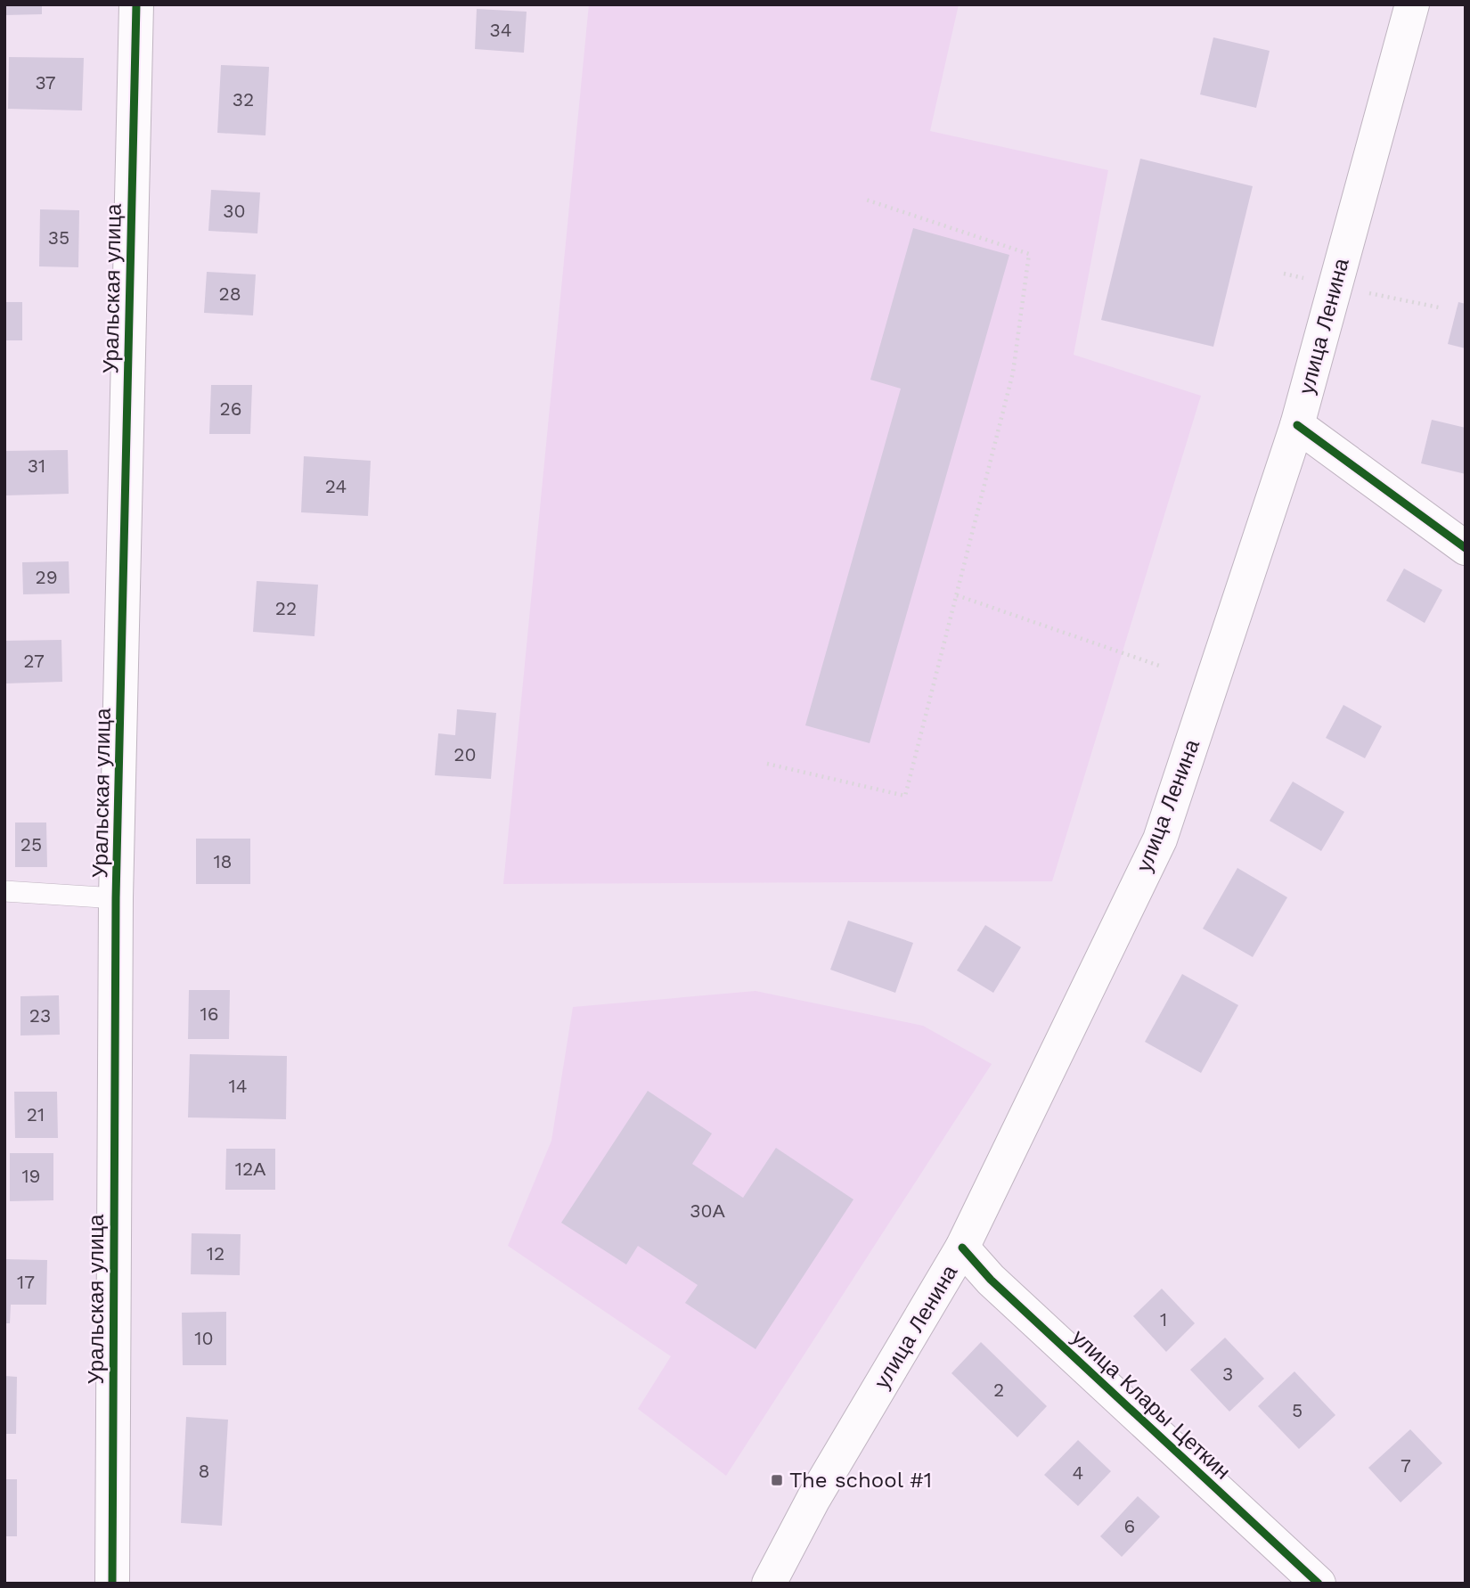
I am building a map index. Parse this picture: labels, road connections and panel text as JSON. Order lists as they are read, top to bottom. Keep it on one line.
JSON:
{"streets":{"street":["Уральская улица","улица Ленина","улица Клары Цеткин"]},"crossings":[["улица Ленина","улица Клары Цеткин"]],"places":{"transit":["The school #1"]},"house_numbers":["34","37","32","30","35","28","26","31","24","29","22","27","20","25","18","16","23","14","21","12А","19","30А","12","17","1","10","3","2","5","7","8","4","6"]}
